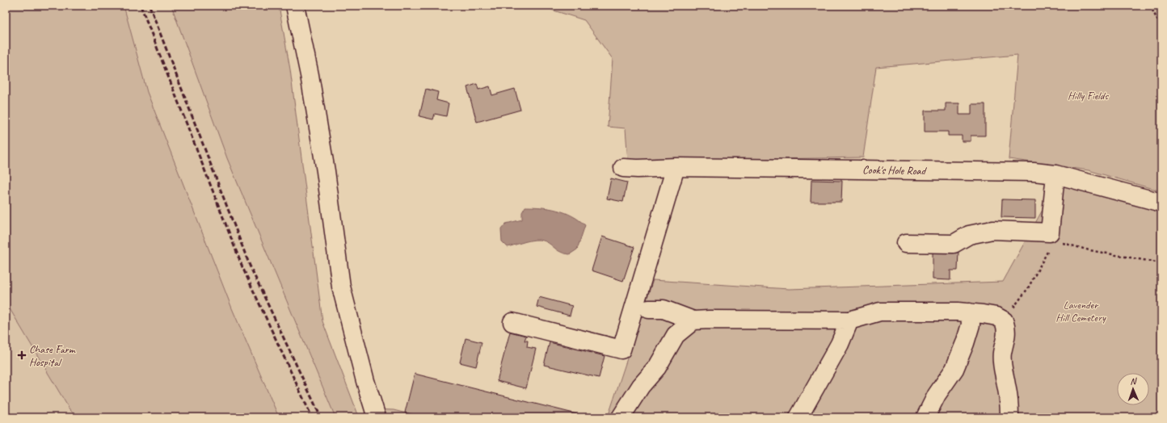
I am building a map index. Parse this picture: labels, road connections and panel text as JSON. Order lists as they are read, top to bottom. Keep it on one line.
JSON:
{"streets":{"street":["Cook's Hole Road"]},"parks":["Hilly Fields","Lavender Hill Cemetery"],"places":{"health":["Chase Farm Hospital"]},"north":"top"}
